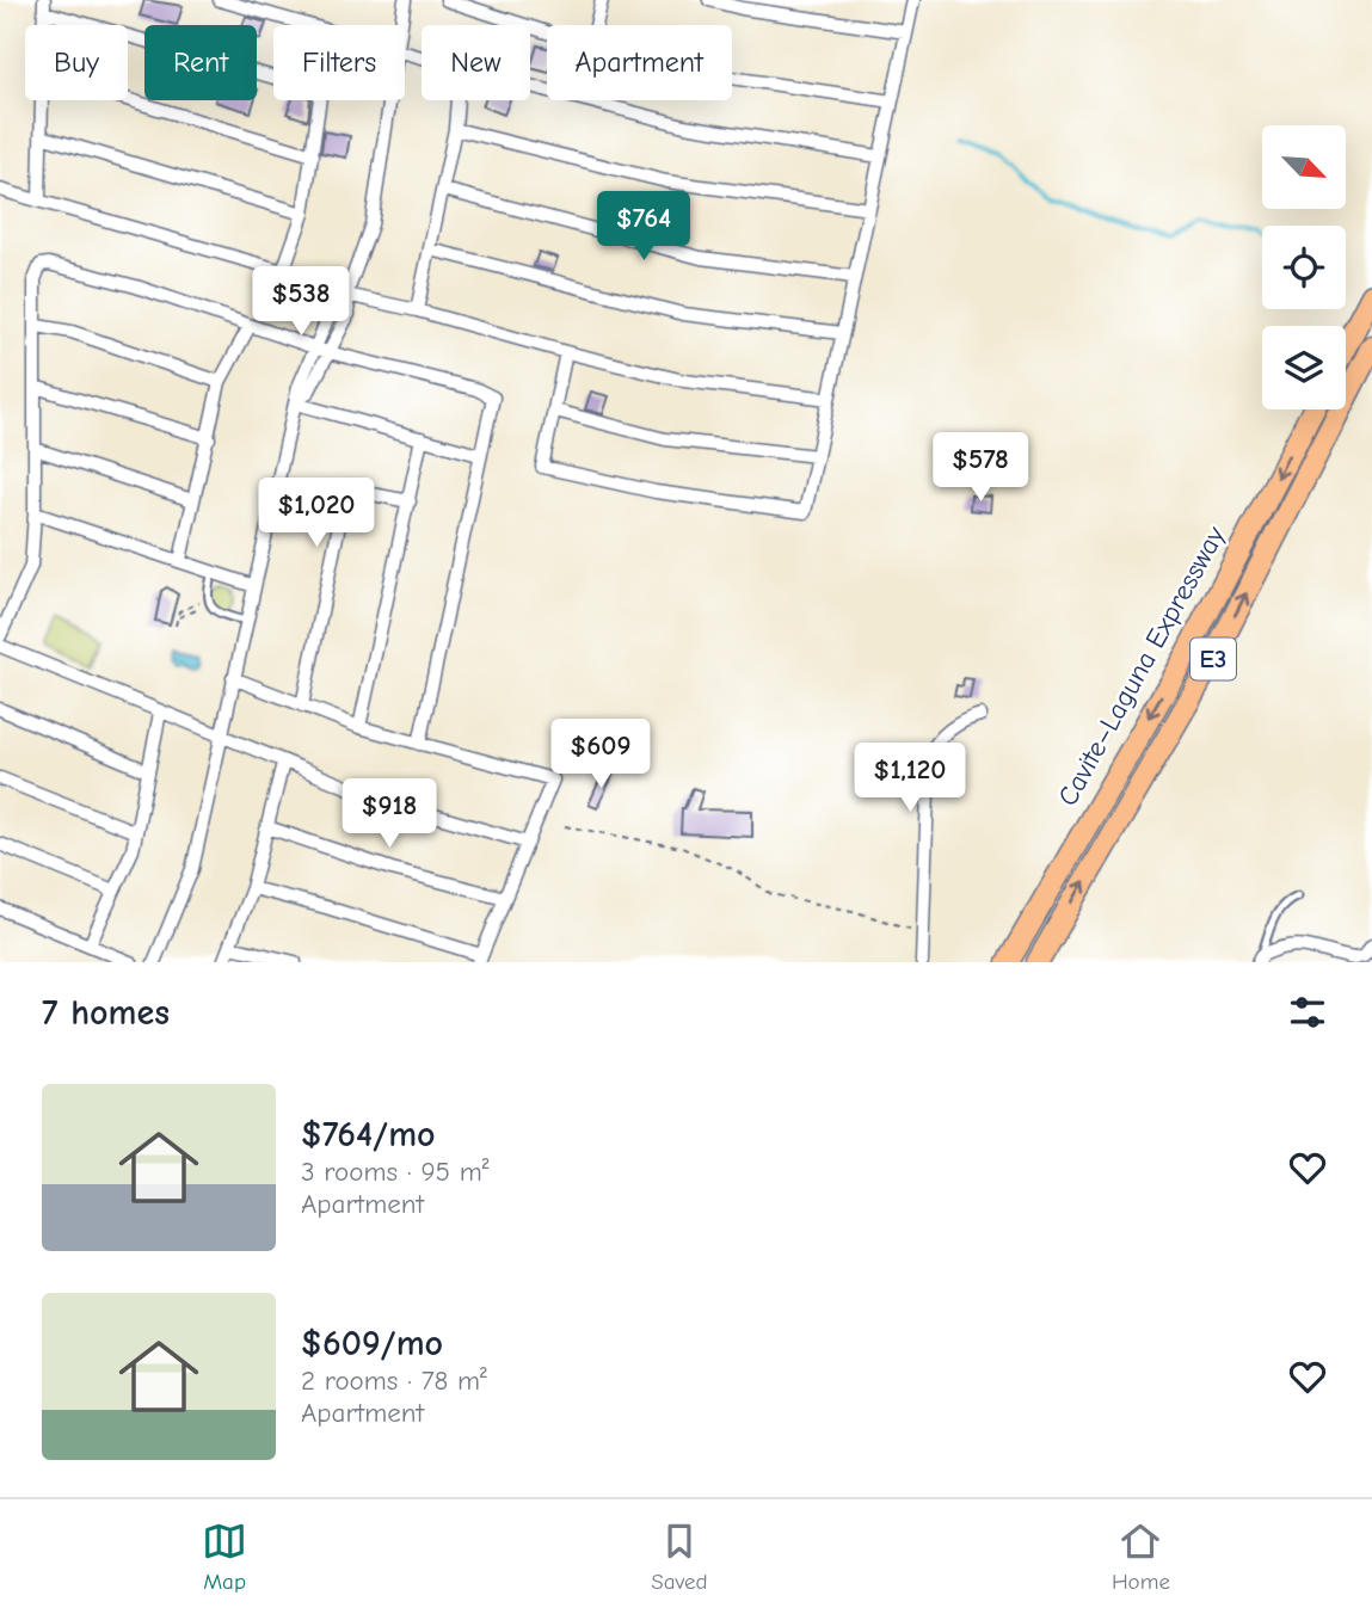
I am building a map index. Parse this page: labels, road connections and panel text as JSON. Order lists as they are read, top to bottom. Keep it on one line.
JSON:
{"streets":{"highway":["E3","Cavite–Laguna Expressway"]},"north":"bottom right","page":{"chip":["Buy","Rent","Filters","New","Apartment"],"price":["$764","$538","$578","$1,020","$609","$1,120","$918"],"heading":"7 homes","list":[{"name":"$764/mo","note":"3 rooms · 95 m² · Apartment"},{"name":"$609/mo","note":"2 rooms · 78 m² · Apartment"}],"tabs":["Map","Saved","Home"]}}
